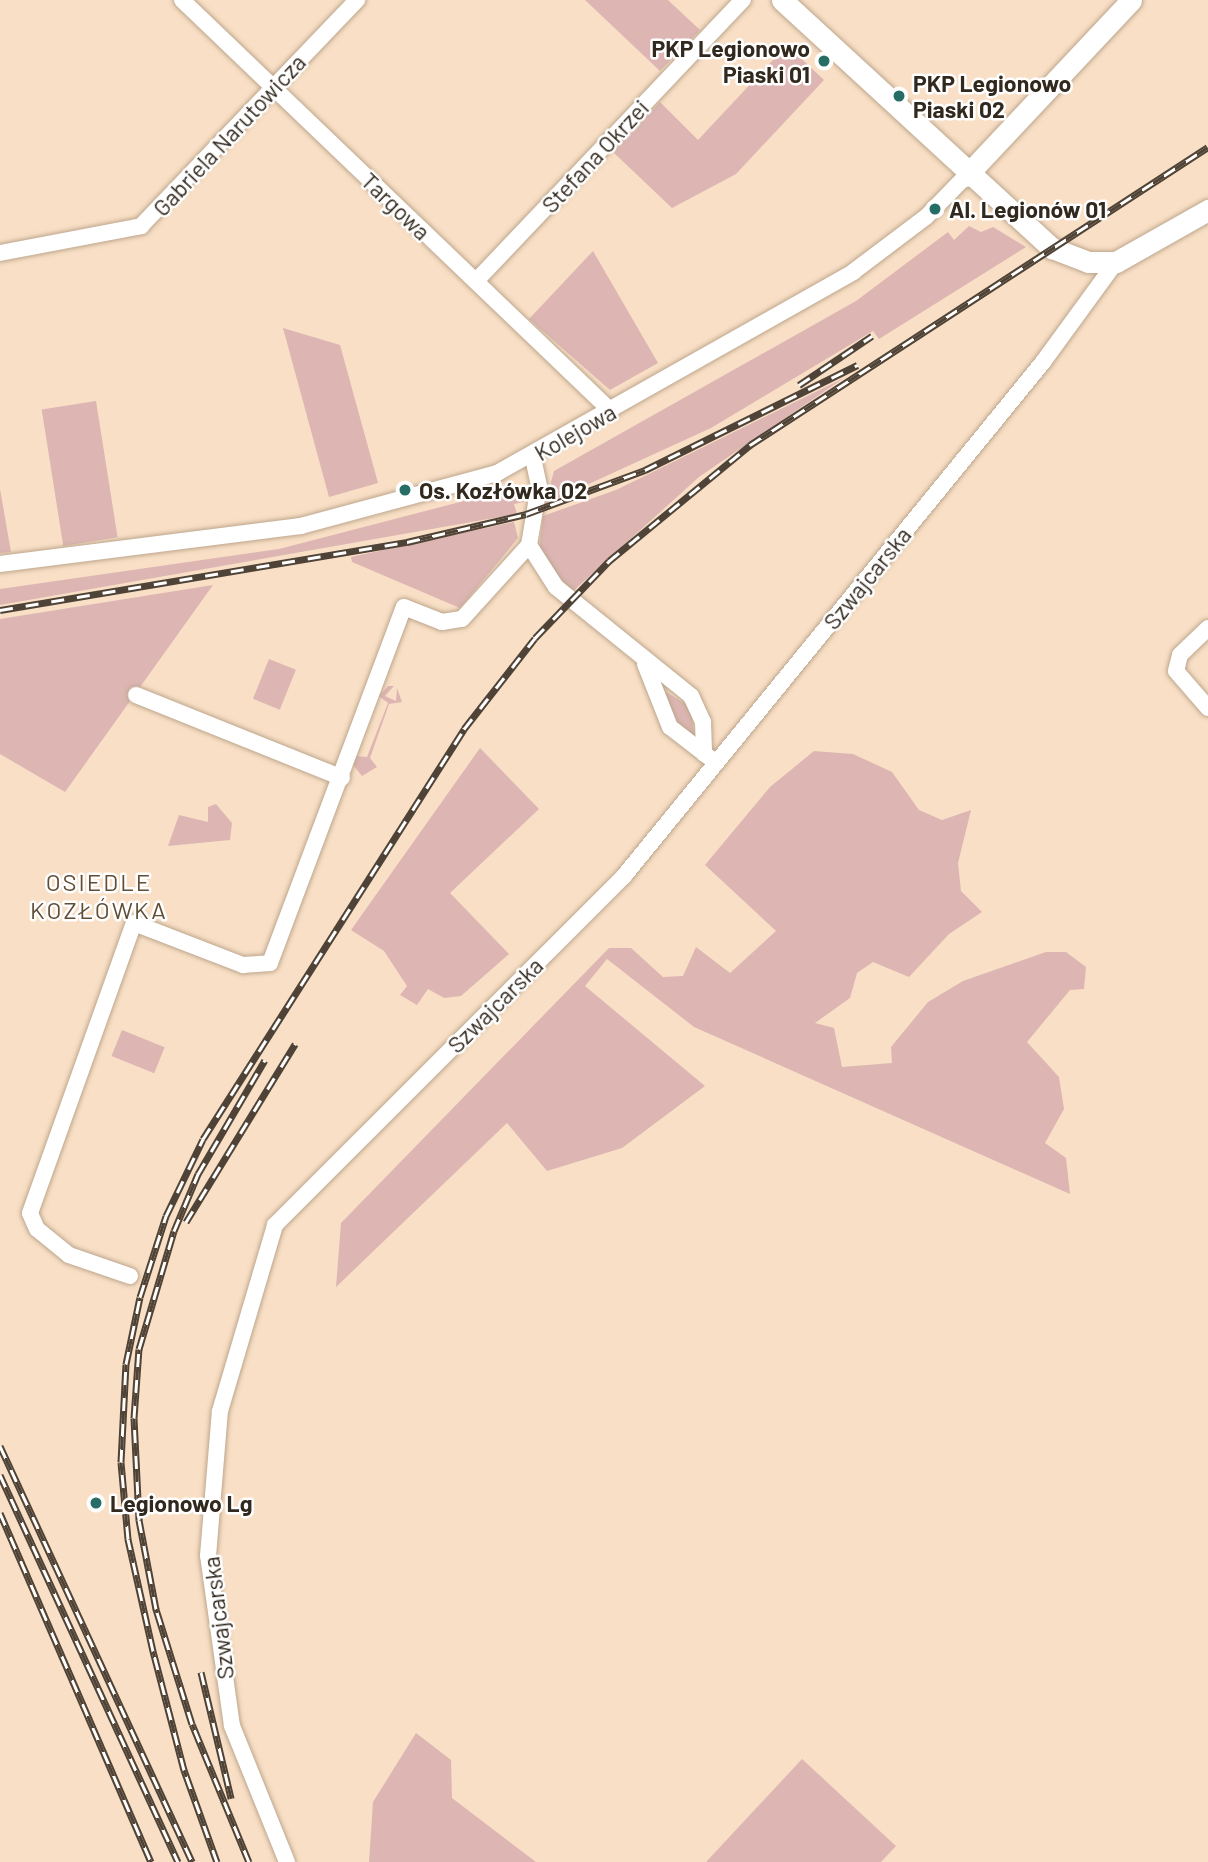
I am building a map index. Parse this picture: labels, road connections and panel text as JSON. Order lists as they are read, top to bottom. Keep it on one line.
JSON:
{"streets":{"street":["Gabriela Narutowicza","Stefana Okrzei","Targowa","Kolejowa","Szwajcarska"]},"crossings":[["Gabriela Narutowicza","Targowa"],["Stefana Okrzei","Targowa"],["Targowa","Kolejowa"]],"districts":["OSIEDLE KOZŁÓWKA"],"places":["PKP Legionowo Piaski 01","PKP Legionowo Piaski 02","Al. Legionów 01","Os. Kozłówka 02","Legionowo Lg"]}
